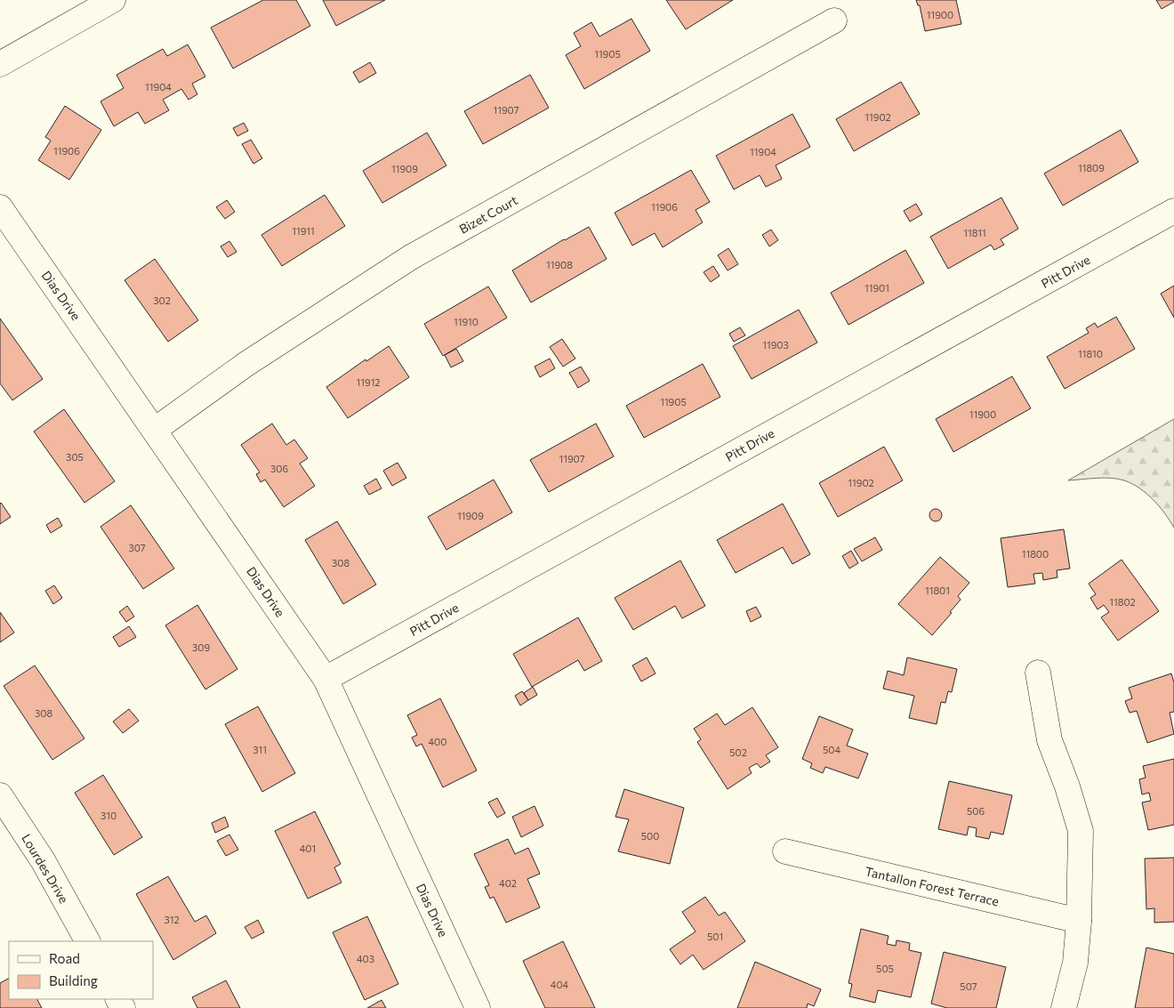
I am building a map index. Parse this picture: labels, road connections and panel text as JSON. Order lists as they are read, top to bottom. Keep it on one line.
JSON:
{"streets":{"street":["Bizet Court","Pitt Drive","Dias Drive","Lourdes Drive","Tantallon Forest Terrace"]},"crossings":[["Bizet Court","Dias Drive"],["Pitt Drive","Dias Drive"]],"house_numbers":["11900","11905","11904","11907","11902","11906","11904","11809","11909","11906","11911","11811","11908","11901","302","11910","11903","11810","11912","11905","11900","305","11907","306","11902","11909","307","11800","308","11801","11802","309","308","400","311","504","502","506","310","500","401","402","312","501","403","505","404","507"],"legend":["Road","Building"]}
